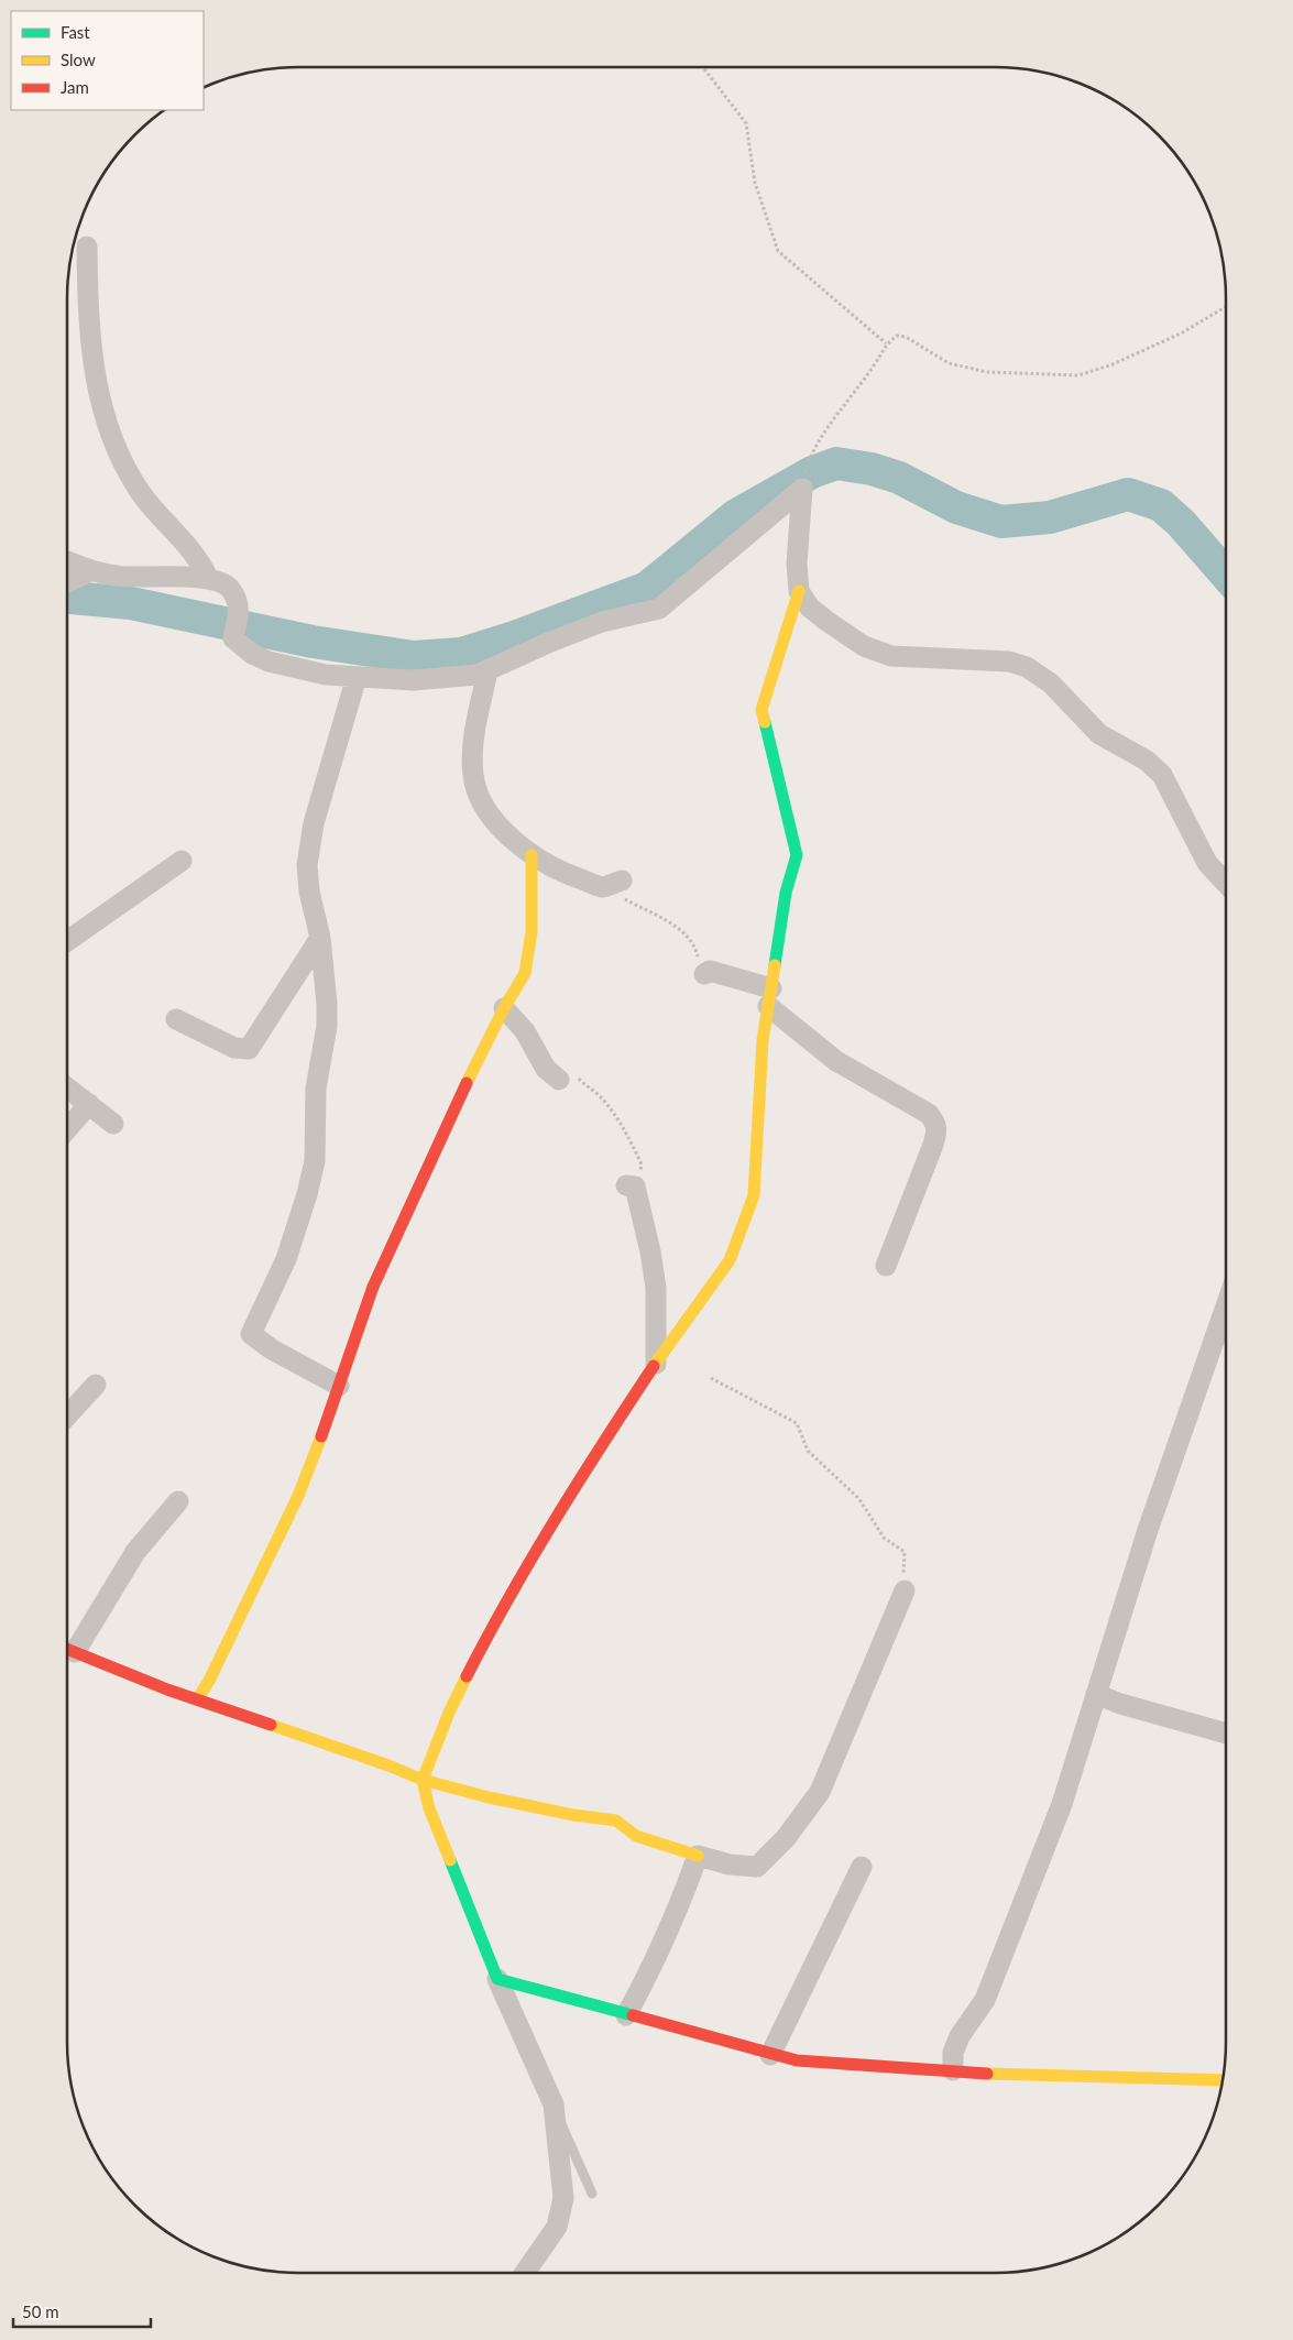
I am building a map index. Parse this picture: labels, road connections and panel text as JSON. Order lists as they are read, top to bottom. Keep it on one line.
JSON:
{"legend":["Fast","Slow","Jam"],"scale_bar":"50 m"}
